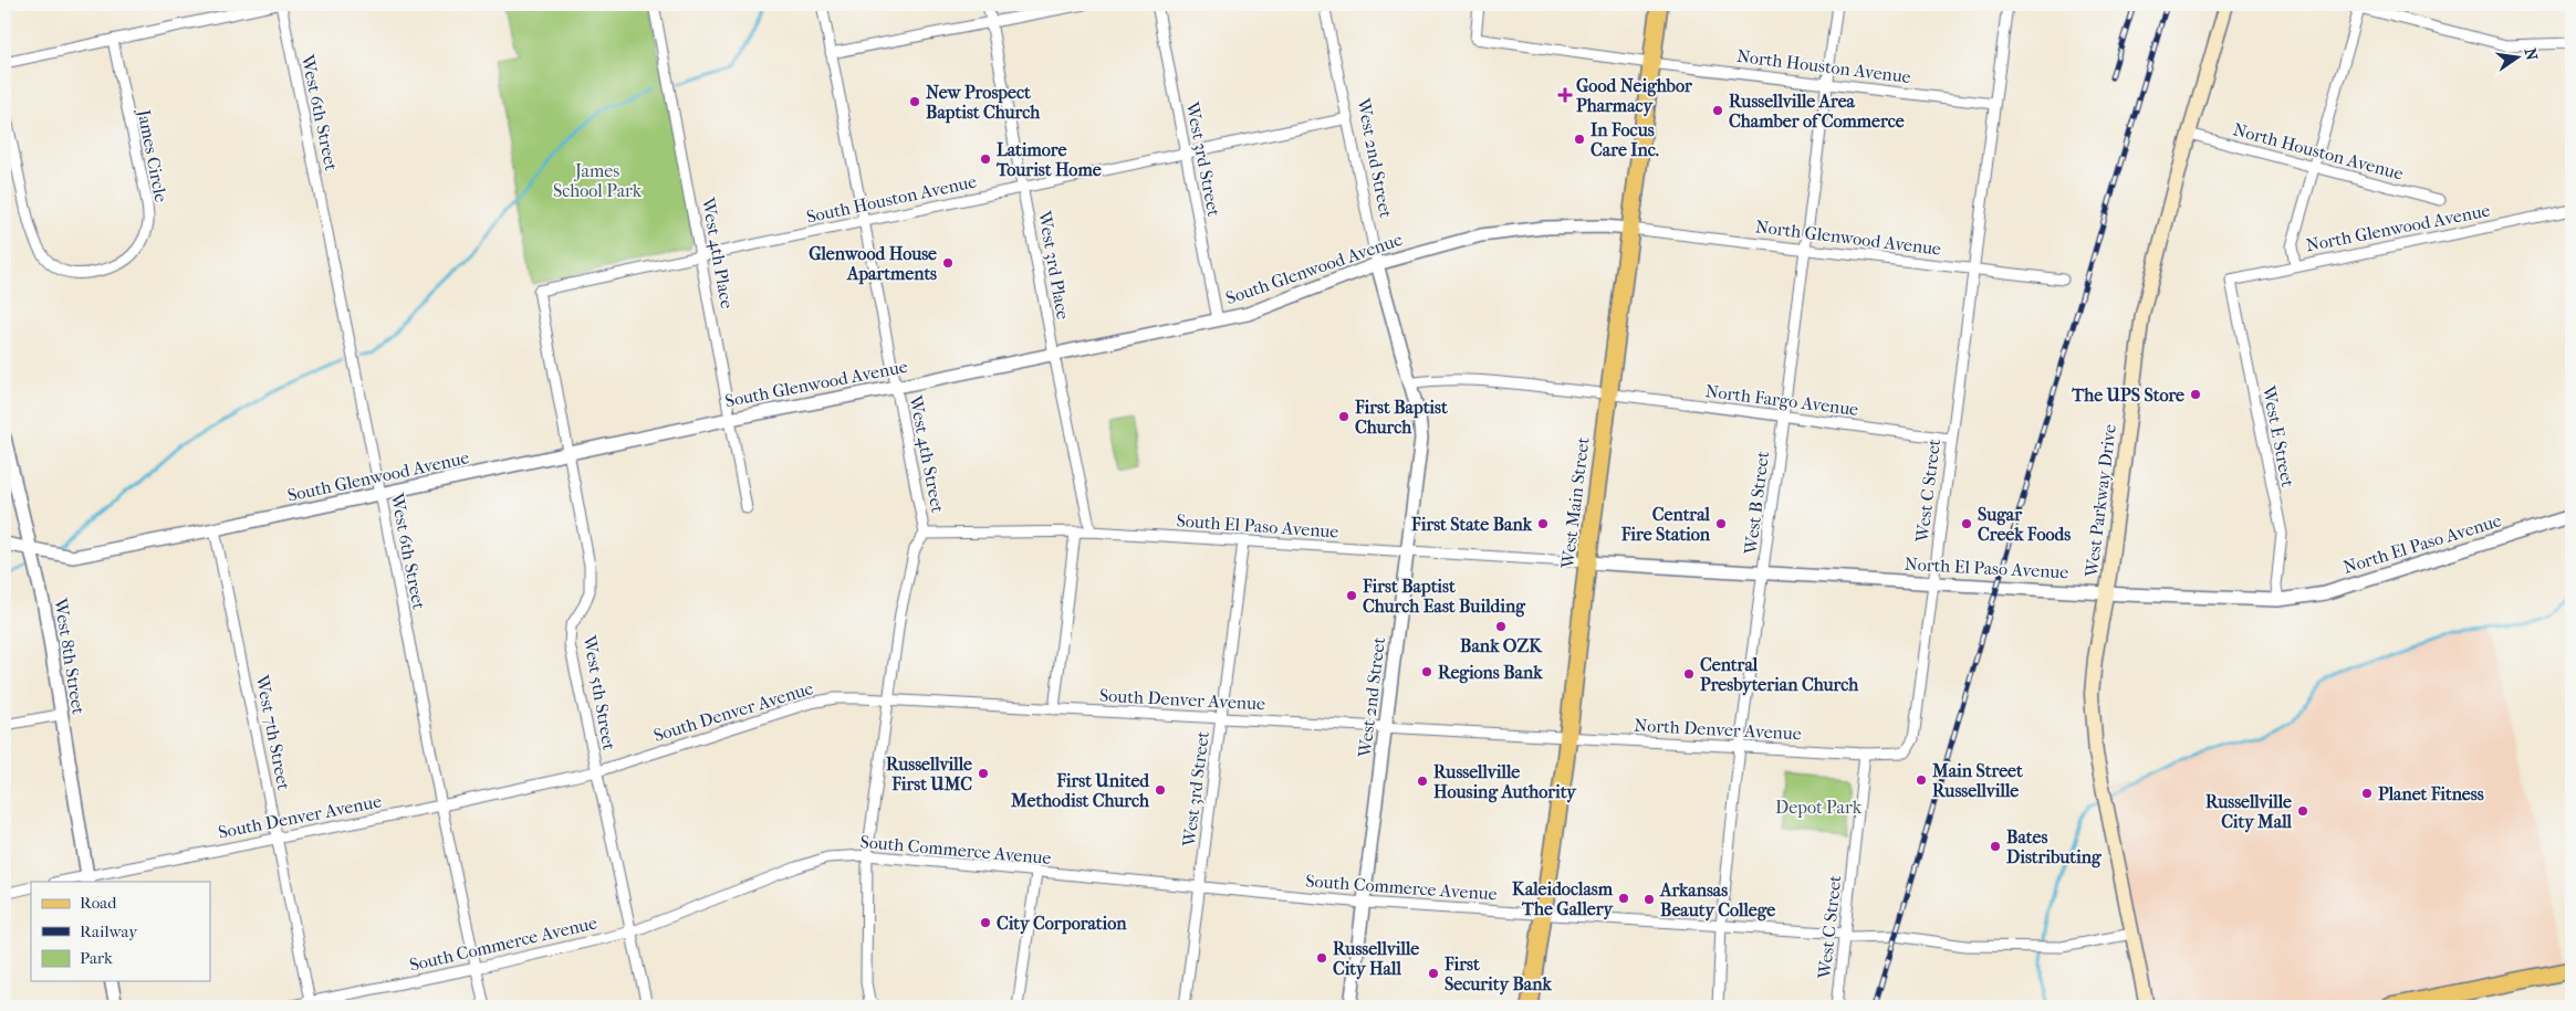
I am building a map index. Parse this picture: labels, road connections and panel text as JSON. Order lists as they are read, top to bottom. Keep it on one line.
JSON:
{"streets":{"main road":["West Parkway Drive","West Main Street"],"street":["North Houston Avenue","West 6th Street","James Circle","West 2nd Street","West 3rd Street","South Houston Avenue","North Glenwood Avenue","West 4th Place","West 3rd Place","South Glenwood Avenue","North Fargo Avenue","West E Street","West 4th Street","West C Street","West B Street","South El Paso Avenue","North El Paso Avenue","West 8th Street","West 5th Street","South Denver Avenue","North Denver Avenue","West 7th Street","South Commerce Avenue"]},"crossings":[["North Houston Avenue","West C Street"],["North Houston Avenue","West Parkway Drive"],["North Houston Avenue","West Main Street"],["North Houston Avenue","West B Street"],["West 6th Street","South Glenwood Avenue"],["West 6th Street","South Denver Avenue"],["West 6th Street","South Commerce Avenue"],["West 2nd Street","South Houston Avenue"],["West 2nd Street","South Glenwood Avenue"],["West 2nd Street","North Fargo Avenue"],["West 2nd Street","South El Paso Avenue"],["West 2nd Street","South Denver Avenue"],["West 2nd Street","South Commerce Avenue"],["West 3rd Street","South Houston Avenue"],["West 3rd Street","South Glenwood Avenue"],["West 3rd Street","South El Paso Avenue"],["West 3rd Street","South Denver Avenue"],["West 3rd Street","South Commerce Avenue"],["South Houston Avenue","West 4th Place"],["South Houston Avenue","West 3rd Place"],["South Houston Avenue","West 4th Street"],["South Houston Avenue","West 5th Street"],["North Glenwood Avenue","South Glenwood Avenue"],["North Glenwood Avenue","West E Street"],["North Glenwood Avenue","West C Street"],["North Glenwood Avenue","West Main Street"],["North Glenwood Avenue","West B Street"],["West 4th Place","South Glenwood Avenue"],["West 3rd Place","South Glenwood Avenue"],["West 3rd Place","South El Paso Avenue"],["South Glenwood Avenue","West 4th Street"],["South Glenwood Avenue","West Main Street"],["South Glenwood Avenue","West 8th Street"],["South Glenwood Avenue","West 5th Street"],["South Glenwood Avenue","West 7th Street"],["North Fargo Avenue","West C Street"],["North Fargo Avenue","West Main Street"],["North Fargo Avenue","West B Street"],["West E Street","North El Paso Avenue"],["West 4th Street","South El Paso Avenue"],["West 4th Street","South Denver Avenue"],["West 4th Street","South Commerce Avenue"],["West C Street","North El Paso Avenue"],["West C Street","North Denver Avenue"],["West C Street","South Commerce Avenue"],["West Parkway Drive","North El Paso Avenue"],["West Parkway Drive","South Commerce Avenue"],["West Main Street","South El Paso Avenue"],["West Main Street","North El Paso Avenue"],["West Main Street","South Denver Avenue"],["West Main Street","North Denver Avenue"],["West Main Street","South Commerce Avenue"],["West B Street","North El Paso Avenue"],["West B Street","North Denver Avenue"],["West B Street","South Commerce Avenue"],["South El Paso Avenue","North El Paso Avenue"],["West 8th Street","South Denver Avenue"],["West 5th Street","South Denver Avenue"],["West 5th Street","South Commerce Avenue"],["South Denver Avenue","North Denver Avenue"],["South Denver Avenue","West 7th Street"],["West 7th Street","South Commerce Avenue"]],"parks":["James School Park","Depot Park"],"places":{"health":["Good Neighbor Pharmacy"],"other":["New Prospect Baptist Church","Russellville Area Chamber of Commerce","In Focus Care Inc.","Latimore Tourist Home","Glenwood House Apartments","The UPS Store","First Baptist Church","First State Bank","Central Fire Station","Sugar Creek Foods","First Baptist Church East Building","Bank OZK","Regions Bank","Central Presbyterian Church","Russellville First UMC","Main Street Russellville","Russellville Housing Authority","First United Methodist Church","Planet Fitness","Russellville City Mall","Bates Distributing","Kaleidoclasm The Gallery","Arkansas Beauty College","City Corporation","Russellville City Hall","First Security Bank"]},"legend":["Road","Railway","Park"],"north":"right"}
